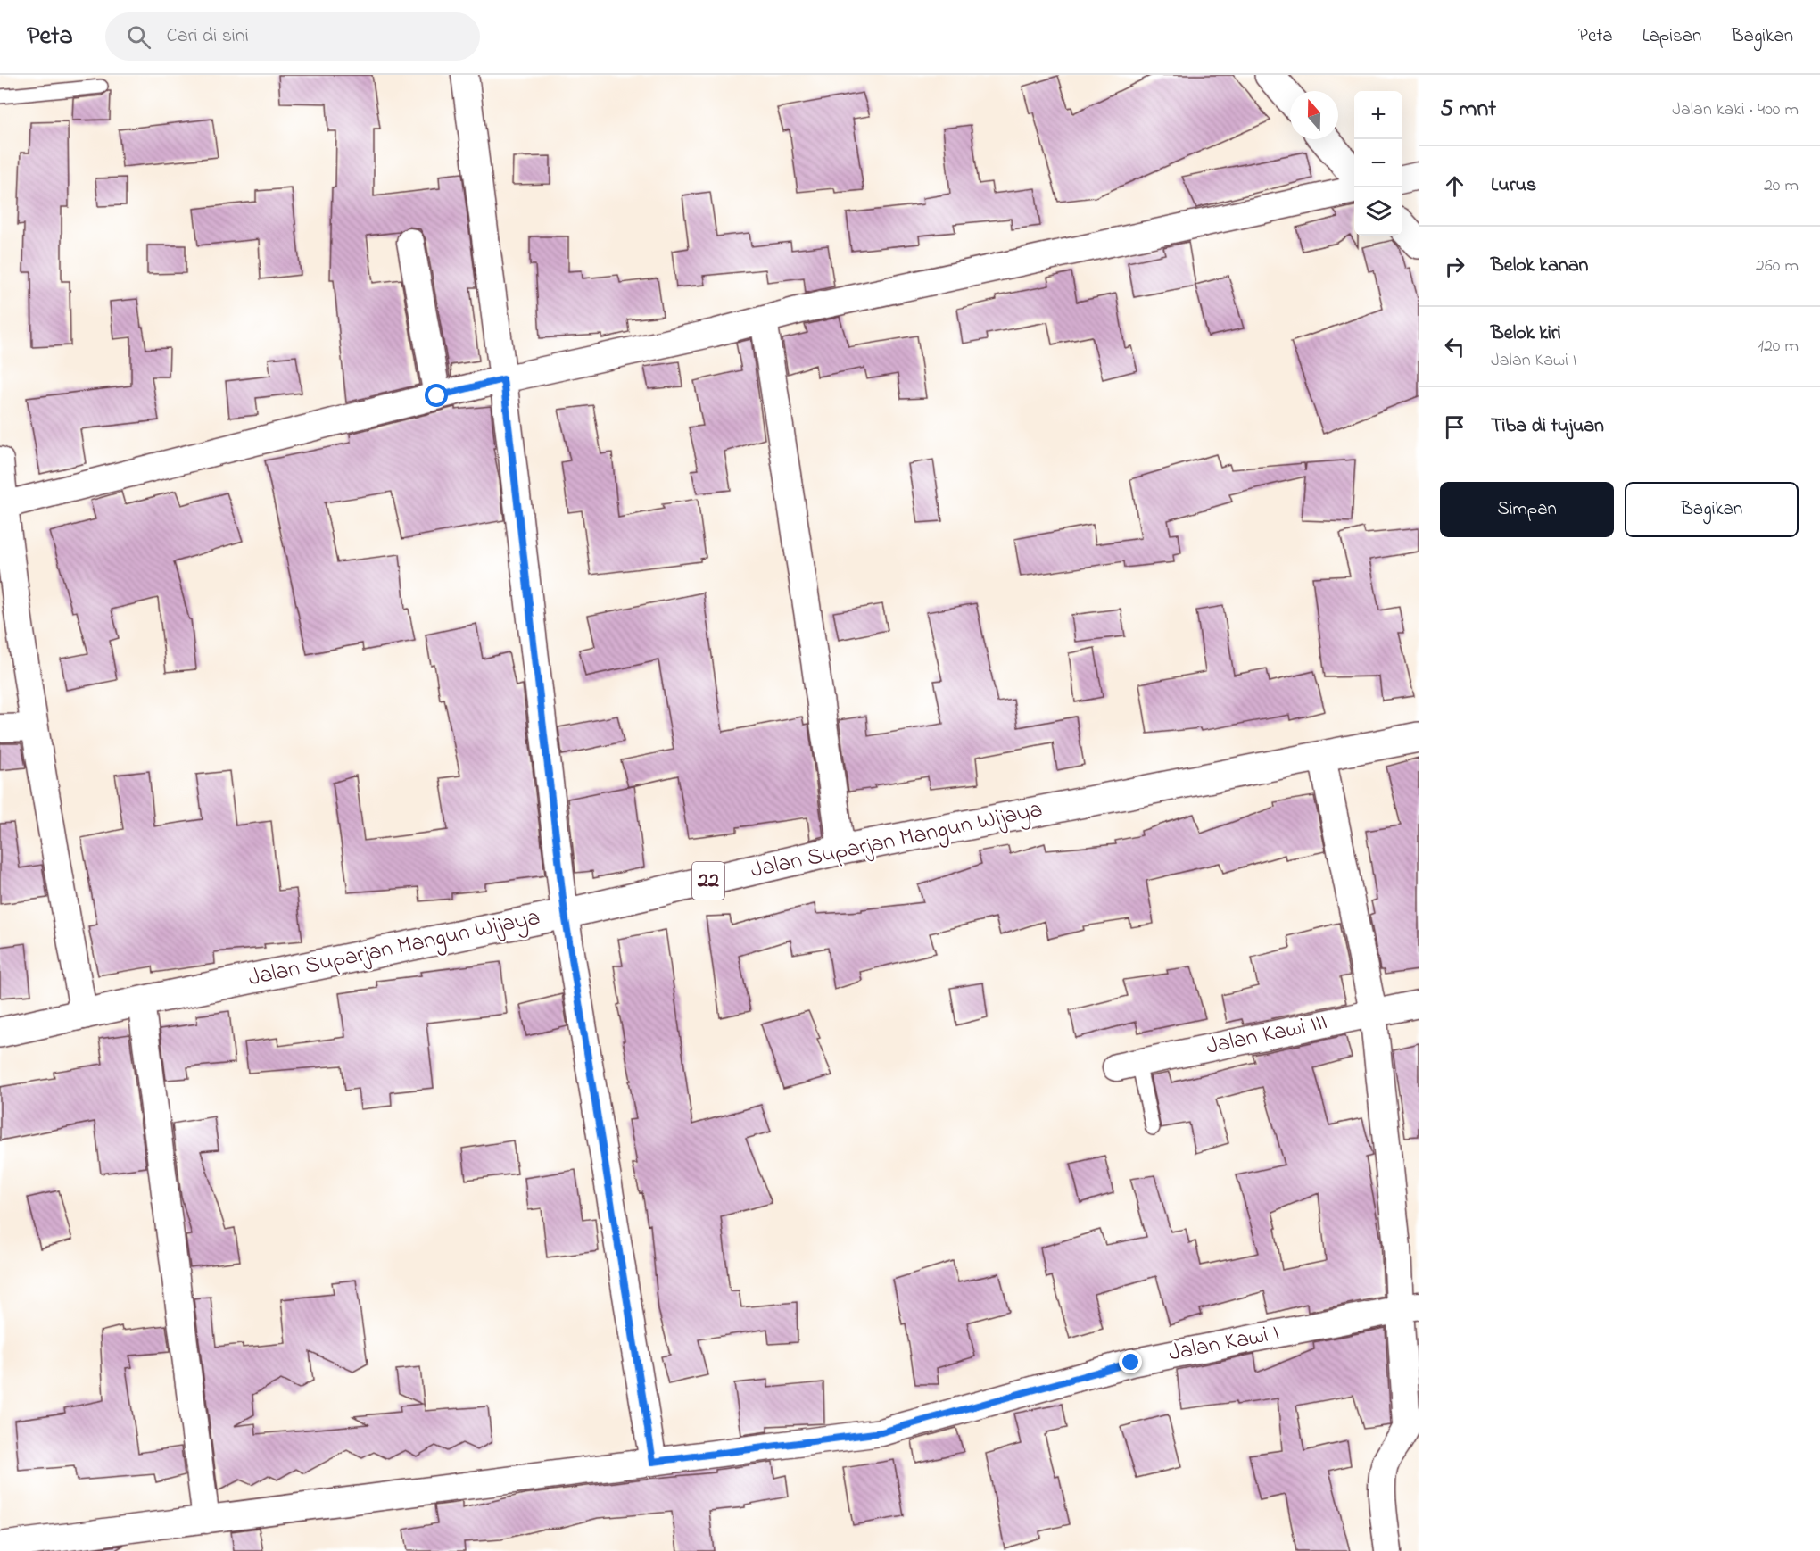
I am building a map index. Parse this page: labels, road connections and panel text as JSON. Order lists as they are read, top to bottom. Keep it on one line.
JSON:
{"streets":{"highway":["Jalan Suparjan Mangun Wijaya","22"],"street":["Jalan Kawi III","Jalan Kawi I"]},"north":"top","page":{"header":"Peta","search":"Cari di sini","nav":["Peta","Lapisan","Bagikan"],"heading":["5 mnt","Jalan kaki · 400 m"],"map_buttons":["+","−"],"list":[["Lurus","20 m"],["Belok kanan","260 m"],["Belok kiri","Jalan Kawi I","120 m"],"Tiba di tujuan"],"buttons":["Simpan","Bagikan"]}}
